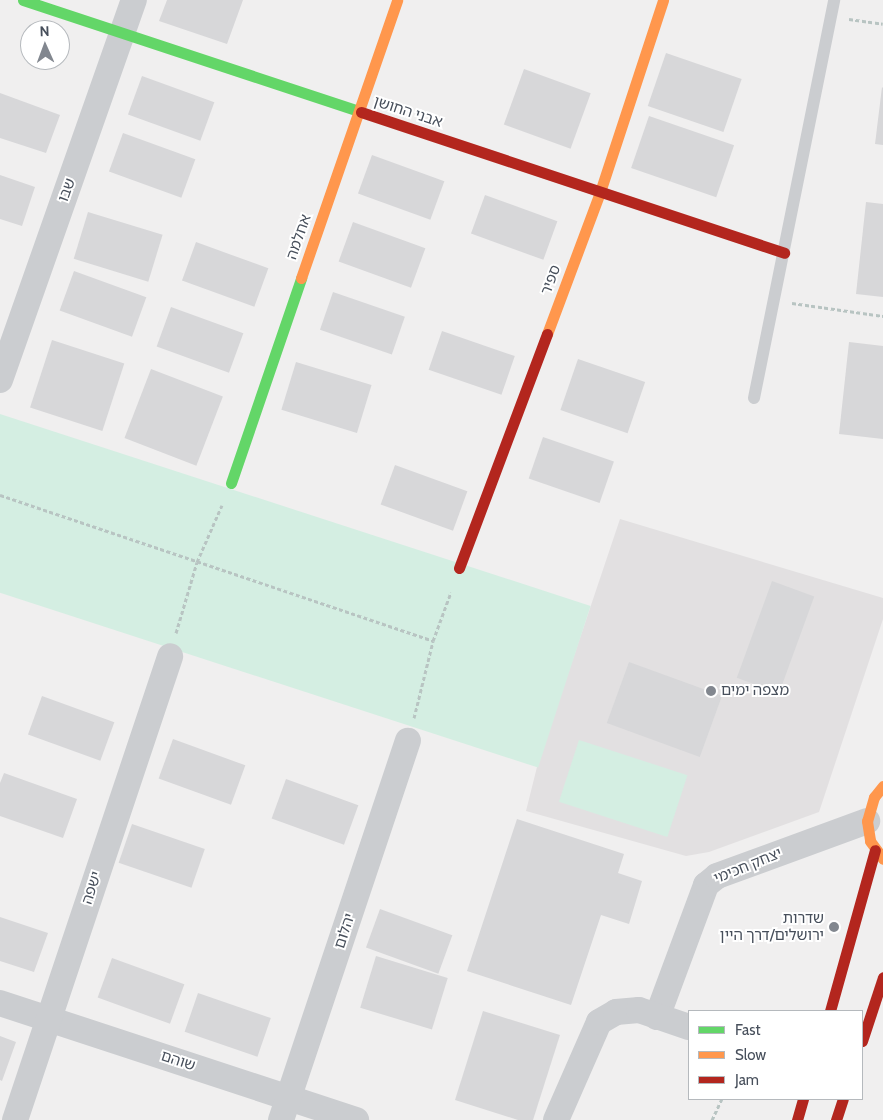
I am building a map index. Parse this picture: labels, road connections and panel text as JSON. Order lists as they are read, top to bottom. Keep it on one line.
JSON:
{"streets":{"street":["אבני החושן","שבו","אחלמה","ספיר","יצחק חכימי","ישפה","יהלום","שוהם"]},"crossings":[["אבני החושן","שבו"],["אבני החושן","אחלמה"],["אבני החושן","ספיר"],["ישפה","שוהם"],["יהלום","שוהם"]],"places":["מצפה ימים","שדרות ירושלים/דרך היין"],"legend":["Fast","Slow","Jam"],"north":"top"}
